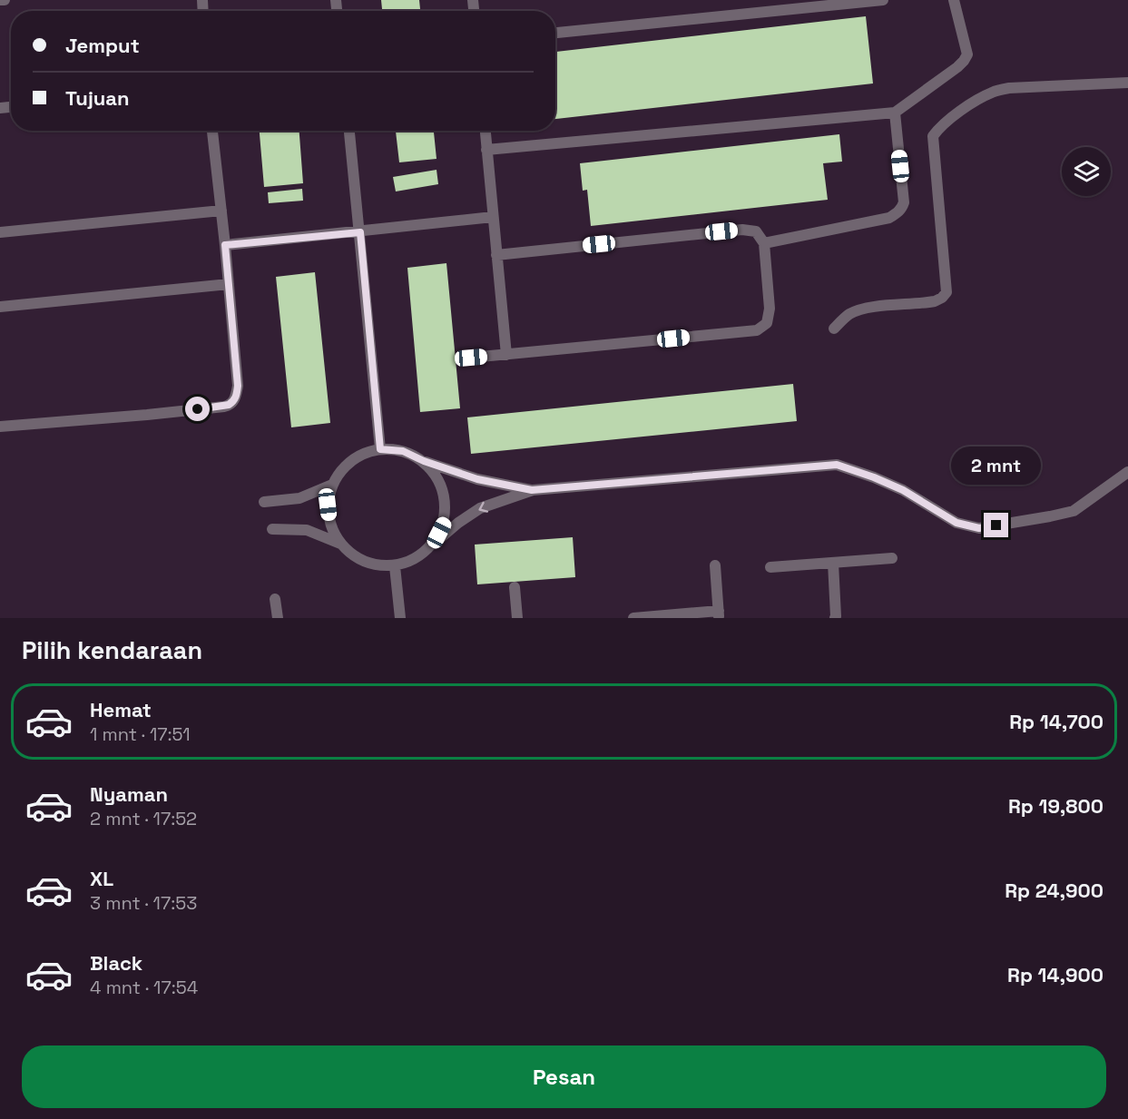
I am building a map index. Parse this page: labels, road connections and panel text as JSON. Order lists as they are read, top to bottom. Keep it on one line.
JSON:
{"page":{"banner":["Jemput","Tujuan"],"bubble":"2 mnt","heading":"Pilih kendaraan","list":[{"name":"Hemat","note":"1 mnt · 17:51","value":"Rp 14,700"},{"name":"Nyaman","note":"2 mnt · 17:52","value":"Rp 19,800"},{"name":"XL","note":"3 mnt · 17:53","value":"Rp 24,900"},{"name":"Black","note":"4 mnt · 17:54","value":"Rp 14,900"}],"buttons":"Pesan"}}
